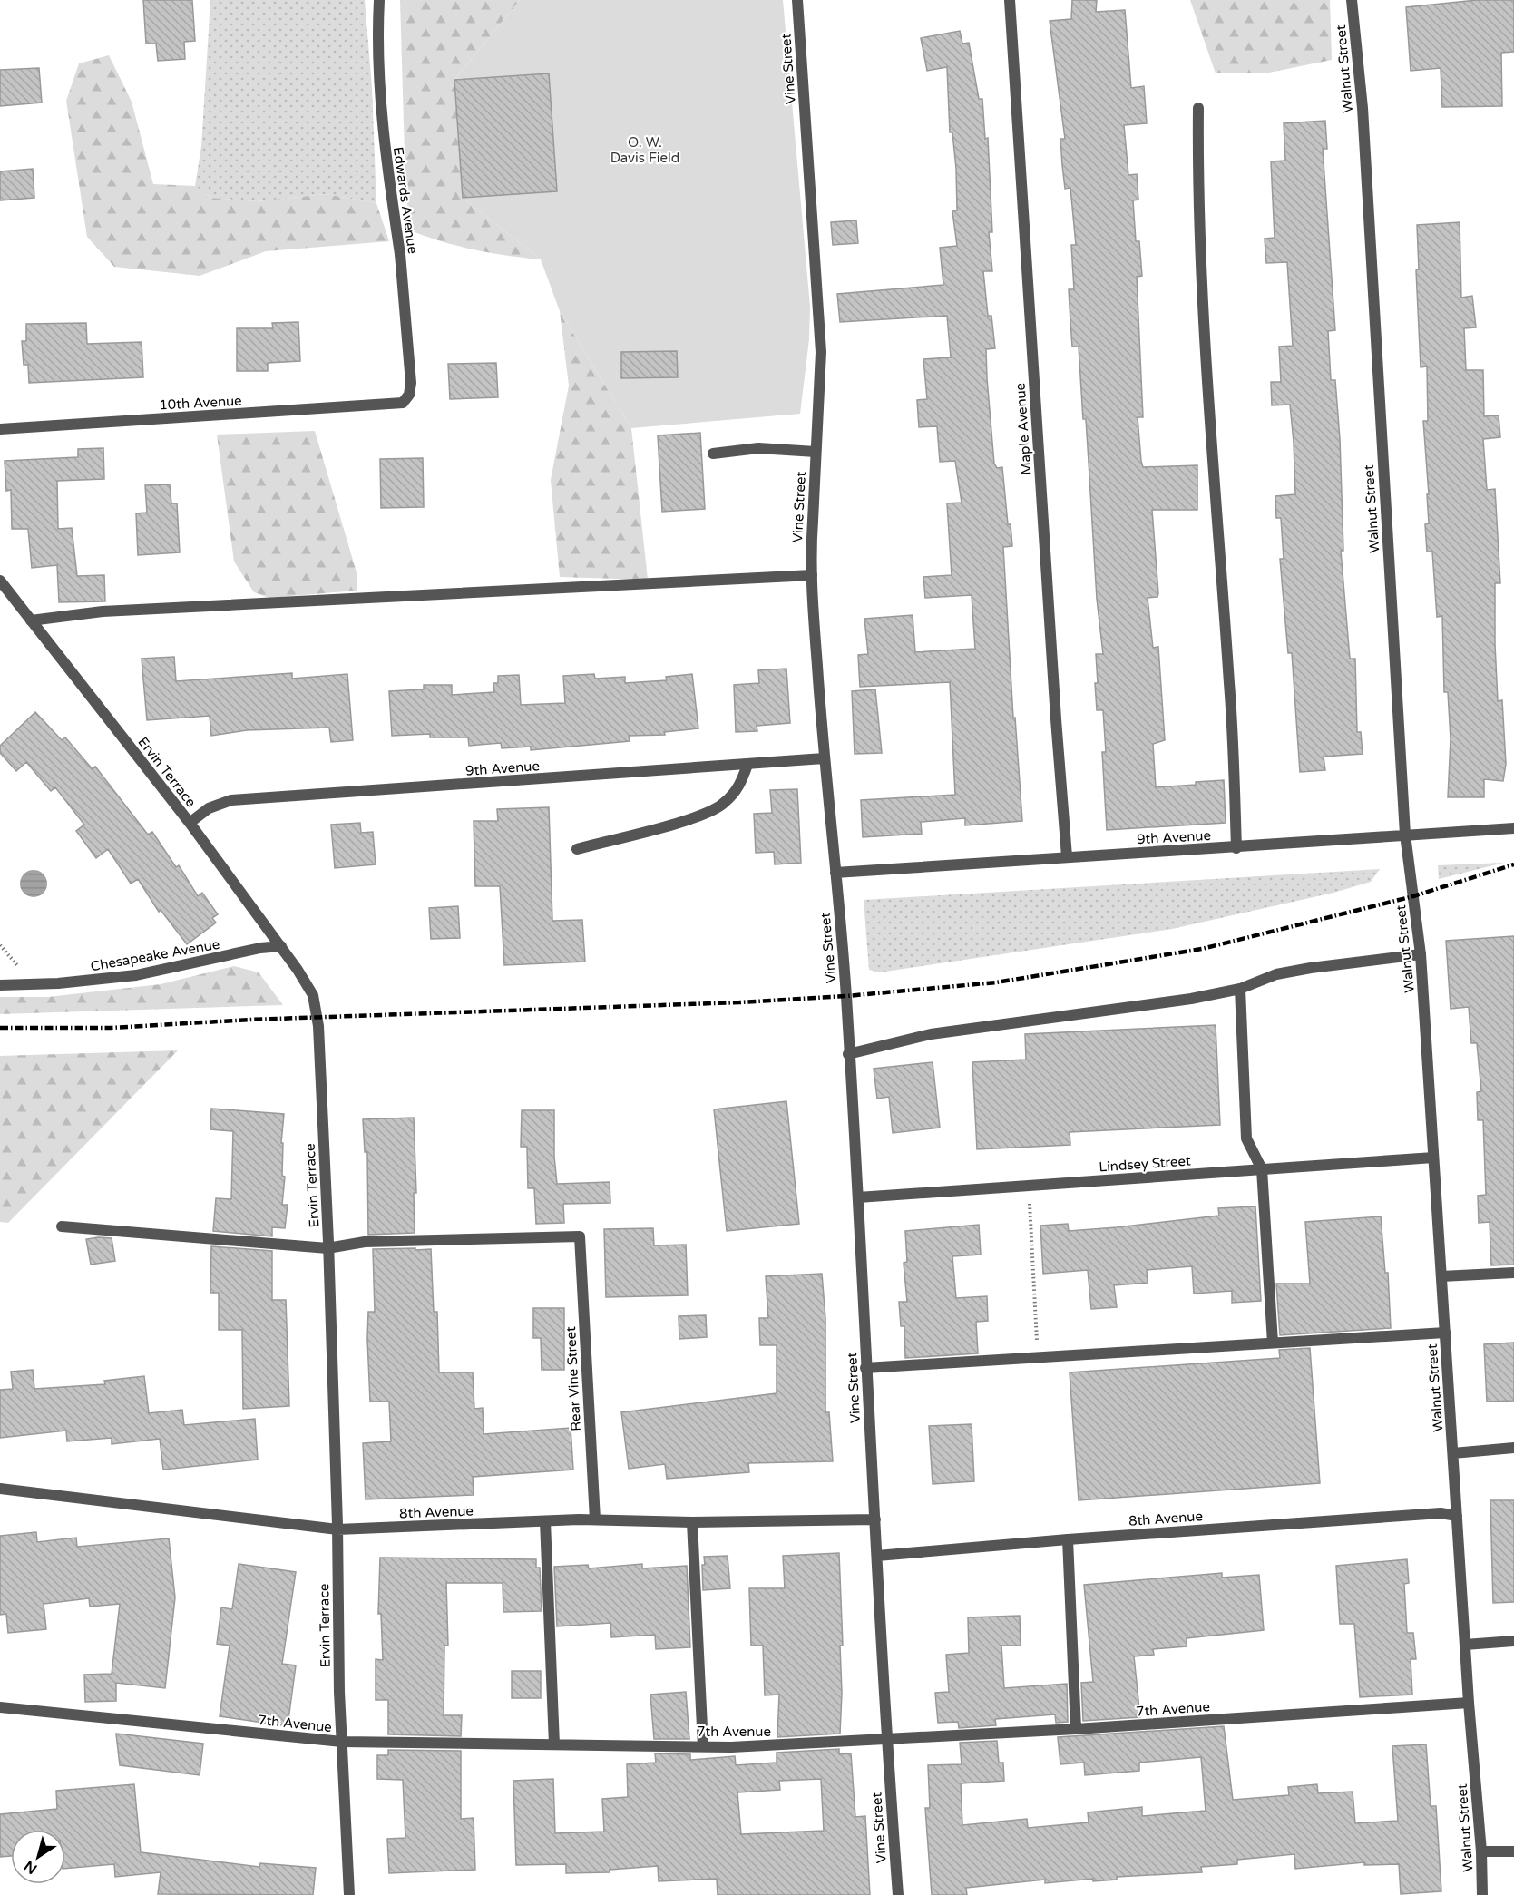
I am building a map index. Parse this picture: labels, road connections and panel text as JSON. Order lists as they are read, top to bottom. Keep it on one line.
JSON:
{"streets":{"street":["Vine Street","Walnut Street","Edwards Avenue","10th Avenue","Maple Avenue","9th Avenue","Ervin Terrace","Chesapeake Avenue","Lindsey Street","Rear Vine Street","8th Avenue","7th Avenue"]},"crossings":[["Vine Street","9th Avenue"],["Vine Street","Lindsey Street"],["Vine Street","8th Avenue"],["Vine Street","7th Avenue"],["Walnut Street","9th Avenue"],["Walnut Street","Lindsey Street"],["Walnut Street","8th Avenue"],["Walnut Street","7th Avenue"],["Edwards Avenue","10th Avenue"],["Maple Avenue","9th Avenue"],["9th Avenue","Ervin Terrace"],["Ervin Terrace","Chesapeake Avenue"],["Ervin Terrace","Rear Vine Street"],["Ervin Terrace","8th Avenue"],["Ervin Terrace","7th Avenue"],["Rear Vine Street","8th Avenue"]],"parks":["O. W. Davis Field"],"north":"bottom left"}
